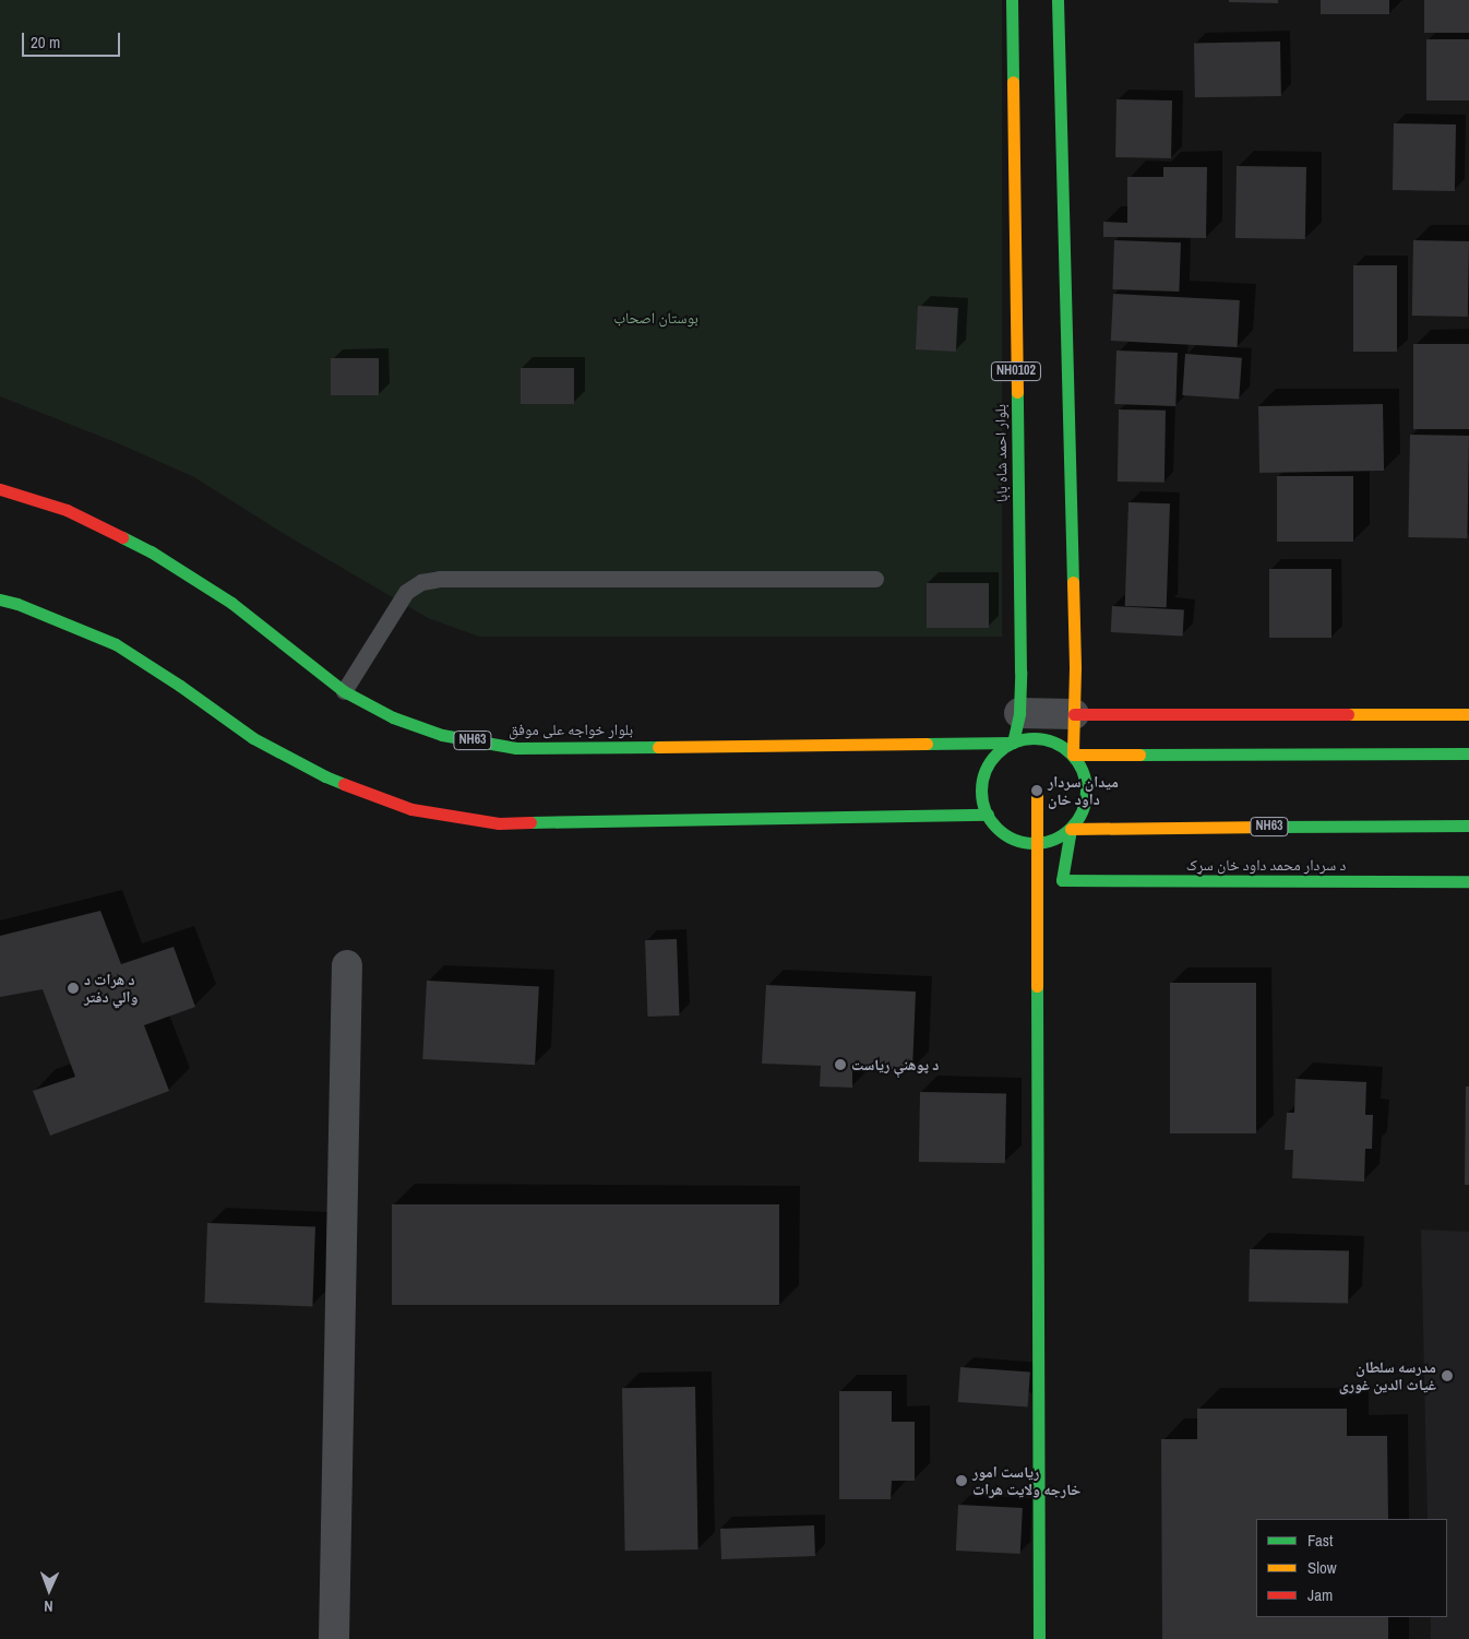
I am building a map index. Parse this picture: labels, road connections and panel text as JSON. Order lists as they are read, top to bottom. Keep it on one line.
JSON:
{"streets":{"main road":["NH0102","بلوار احمد شاه بابا","بلوار خواجه علی موفق","NH63","د سردار محمد داود خان سړک"]},"crossings":[["بلوار احمد شاه بابا","بلوار خواجه علی موفق"]],"parks":["بوستان اصحاب"],"places":["میدان سردار داود خان","د هرات د والي دفتر","د پوهنې ریاست","مدرسه سلطان غیاث الدین غوری","ریاست امور خارجه ولایت هرات"],"legend":["Fast","Slow","Jam"],"scale_bar":"20 m","north":"bottom"}
